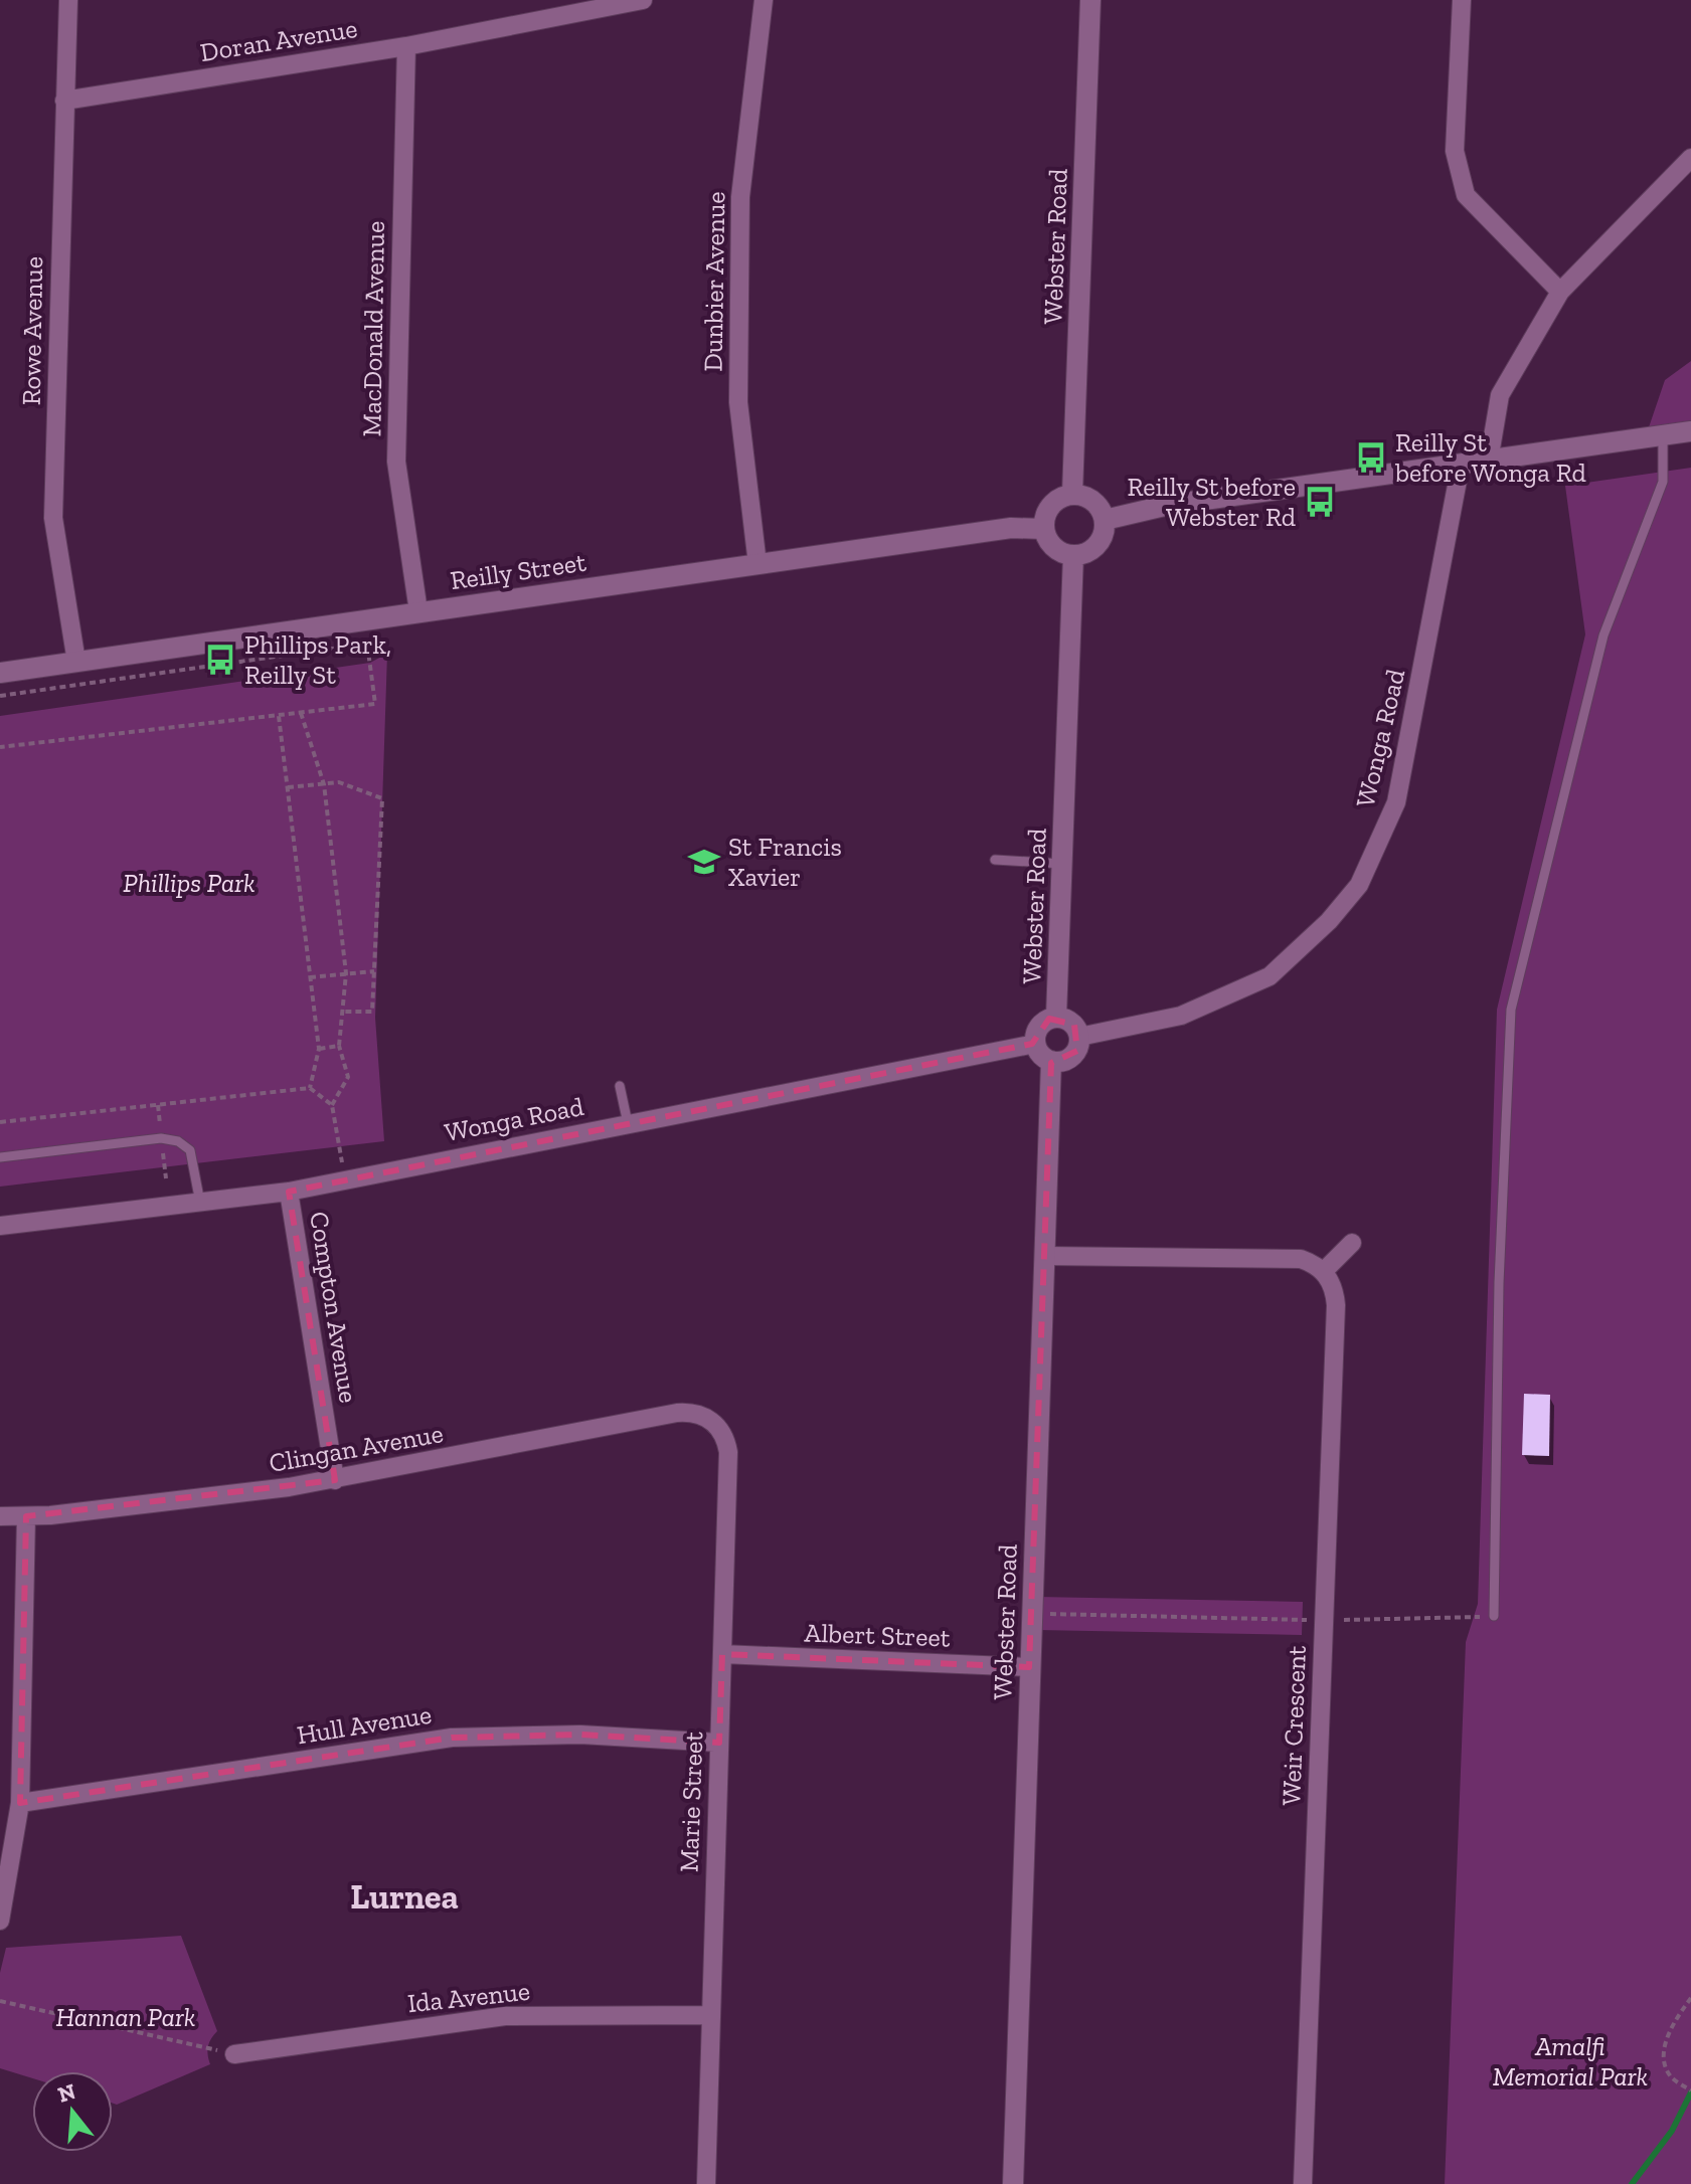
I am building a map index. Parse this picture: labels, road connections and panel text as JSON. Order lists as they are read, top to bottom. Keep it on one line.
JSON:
{"streets":{"street":["Doran Avenue","Webster Road","Dunbier Avenue","MacDonald Avenue","Rowe Avenue","Reilly Street","Wonga Road","Compton Avenue","Clingan Avenue","Albert Street","Hull Avenue","Weir Crescent","Marie Street","Ida Avenue"]},"crossings":[["Doran Avenue","MacDonald Avenue"],["Doran Avenue","Rowe Avenue"],["Webster Road","Reilly Street"],["Webster Road","Wonga Road"],["Webster Road","Albert Street"],["Dunbier Avenue","Reilly Street"],["MacDonald Avenue","Reilly Street"],["Rowe Avenue","Reilly Street"],["Wonga Road","Compton Avenue"],["Compton Avenue","Clingan Avenue"],["Clingan Avenue","Marie Street"],["Albert Street","Marie Street"],["Hull Avenue","Marie Street"],["Marie Street","Ida Avenue"]],"districts":["Lurnea"],"parks":["Phillips Park","Hannan Park","Amalfi Memorial Park"],"places":{"bus stop":["Reilly St before Wonga Rd","Reilly St before Webster Rd","Phillips Park, Reilly St"],"school or university":["St Francis Xavier"]},"north":"top"}
